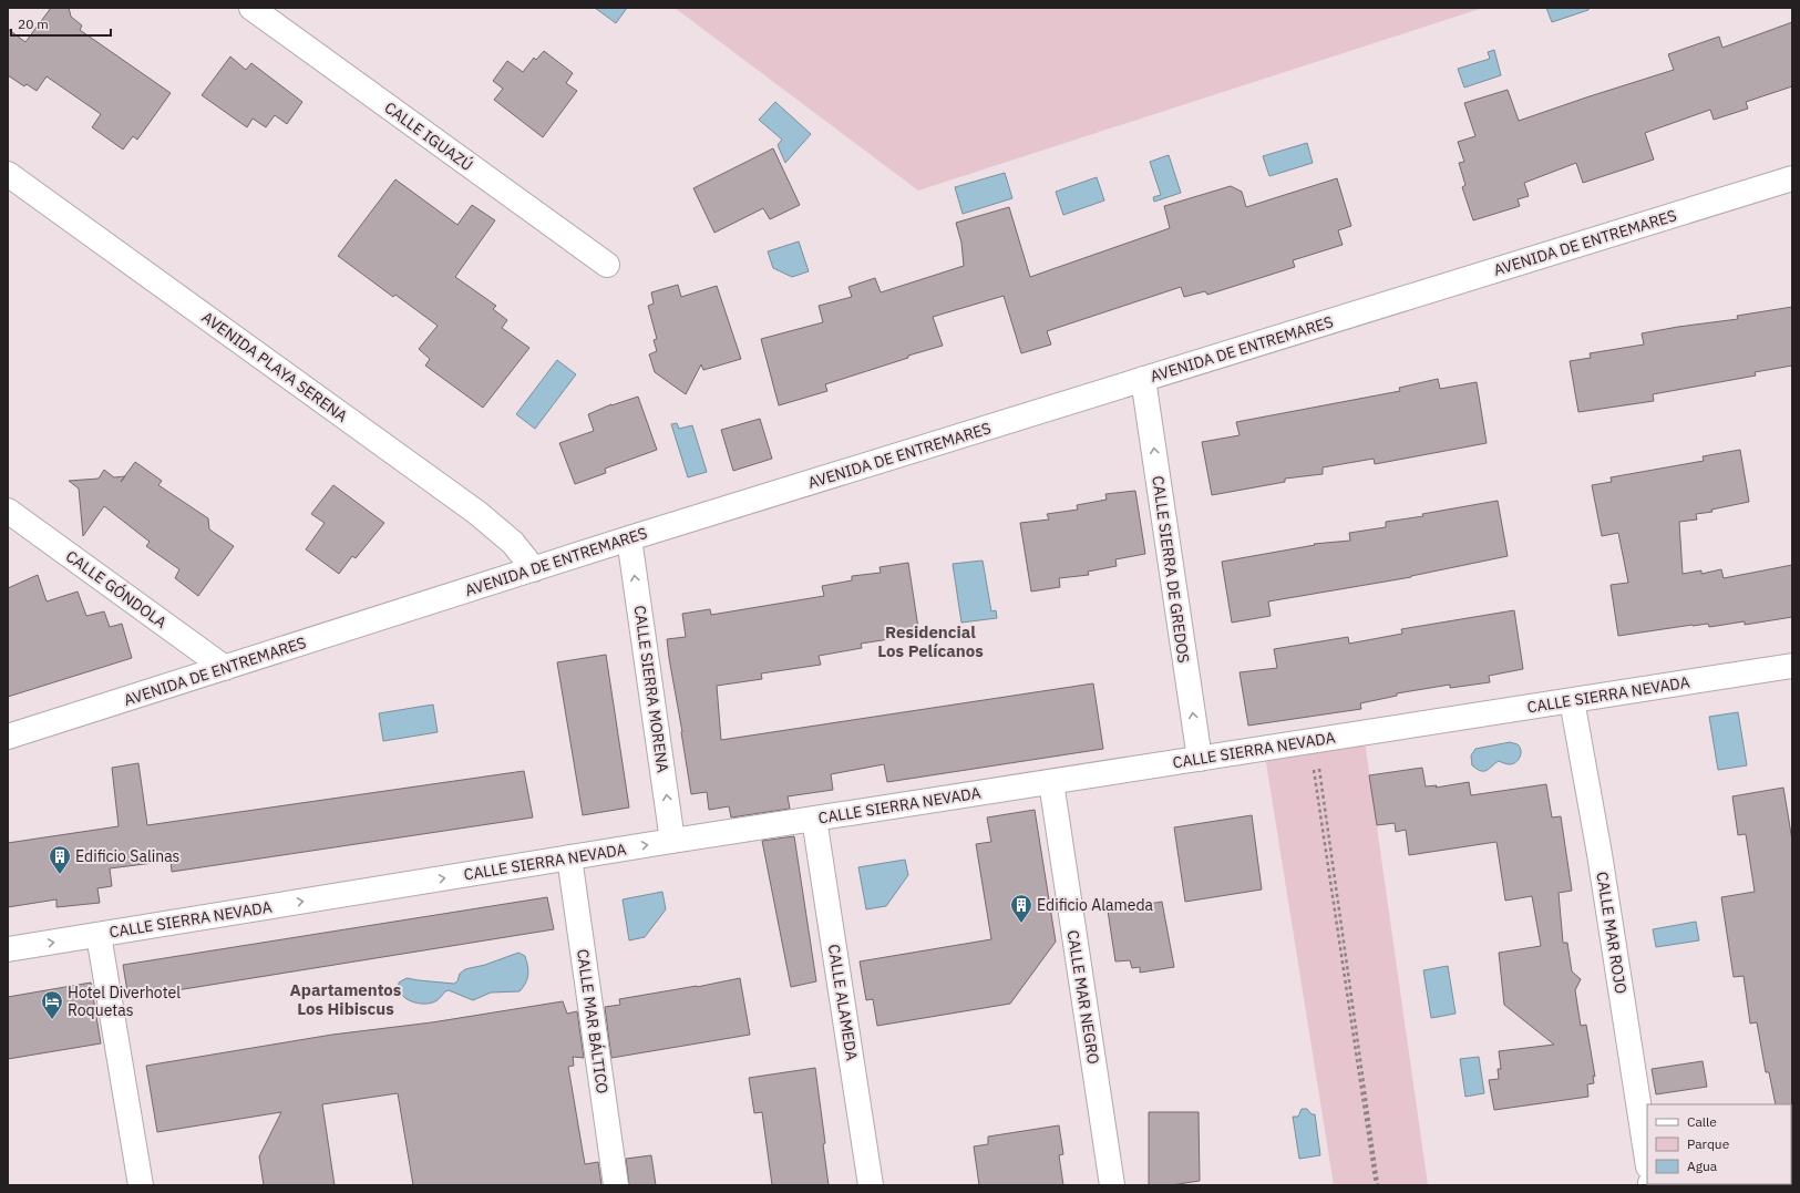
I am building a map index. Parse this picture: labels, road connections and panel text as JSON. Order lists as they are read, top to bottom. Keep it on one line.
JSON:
{"streets":{"street":["CALLE IGUAZÚ","AVENIDA DE ENTREMARES","AVENIDA PLAYA SERENA","CALLE SIERRA DE GREDOS","CALLE GÓNDOLA","CALLE SIERRA MORENA","CALLE SIERRA NEVADA","CALLE MAR ROJO","CALLE MAR NEGRO","CALLE ALAMEDA","CALLE MAR BÁLTICO"]},"crossings":[["AVENIDA DE ENTREMARES","AVENIDA PLAYA SERENA"],["AVENIDA DE ENTREMARES","CALLE SIERRA DE GREDOS"],["AVENIDA DE ENTREMARES","CALLE GÓNDOLA"],["AVENIDA DE ENTREMARES","CALLE SIERRA MORENA"],["CALLE SIERRA DE GREDOS","CALLE SIERRA NEVADA"],["CALLE SIERRA MORENA","CALLE SIERRA NEVADA"],["CALLE SIERRA NEVADA","CALLE MAR ROJO"],["CALLE SIERRA NEVADA","CALLE MAR NEGRO"],["CALLE SIERRA NEVADA","CALLE ALAMEDA"],["CALLE SIERRA NEVADA","CALLE MAR BÁLTICO"]],"one_way":["CALLE SIERRA DE GREDOS","CALLE SIERRA MORENA","CALLE SIERRA NEVADA"],"districts":["Residencial Los Pelícanos","Apartamentos Los Hibiscus"],"places":{"building":["Edificio Salinas","Edificio Alameda"],"hotel":["Hotel Diverhotel Roquetas"]},"legend":["Calle","Parque","Agua"],"scale_bar":"20 m"}
